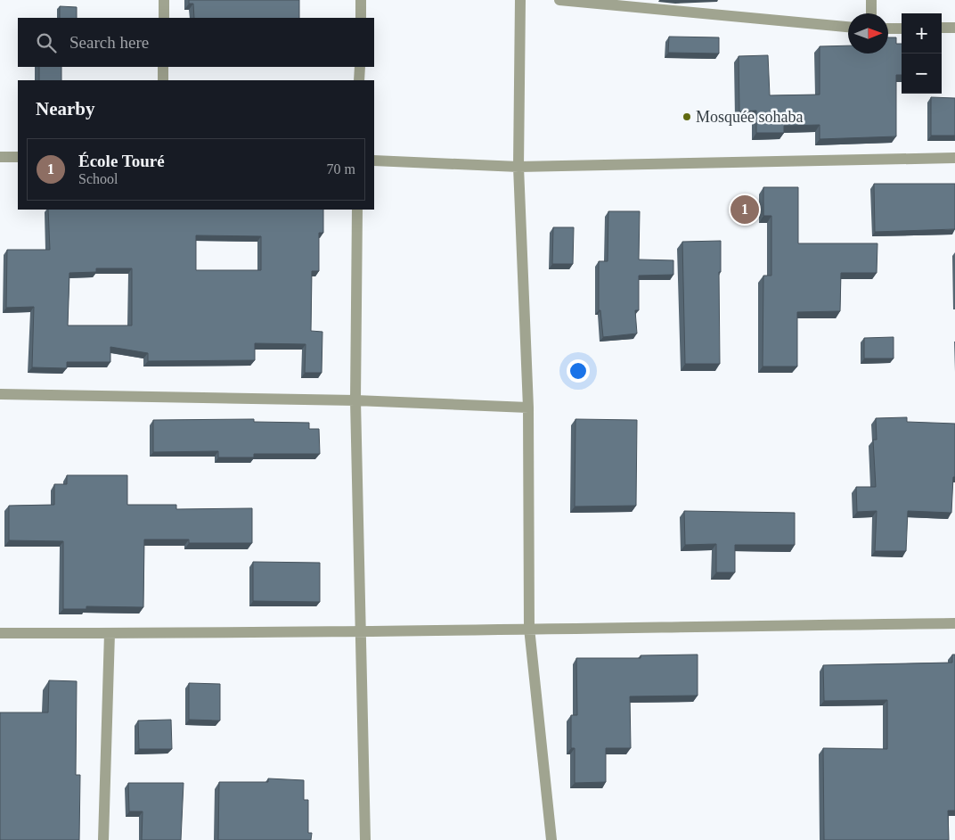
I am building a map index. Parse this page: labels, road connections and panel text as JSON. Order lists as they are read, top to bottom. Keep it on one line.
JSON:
{"places":["Mosquée sohaba"],"north":"right","page":{"map_buttons":["+","−"],"search":"Search here","heading":"Nearby","list":[{"mark":"1","name":"École Touré","note":"School","value":"70 m"}],"pins":"1"}}
